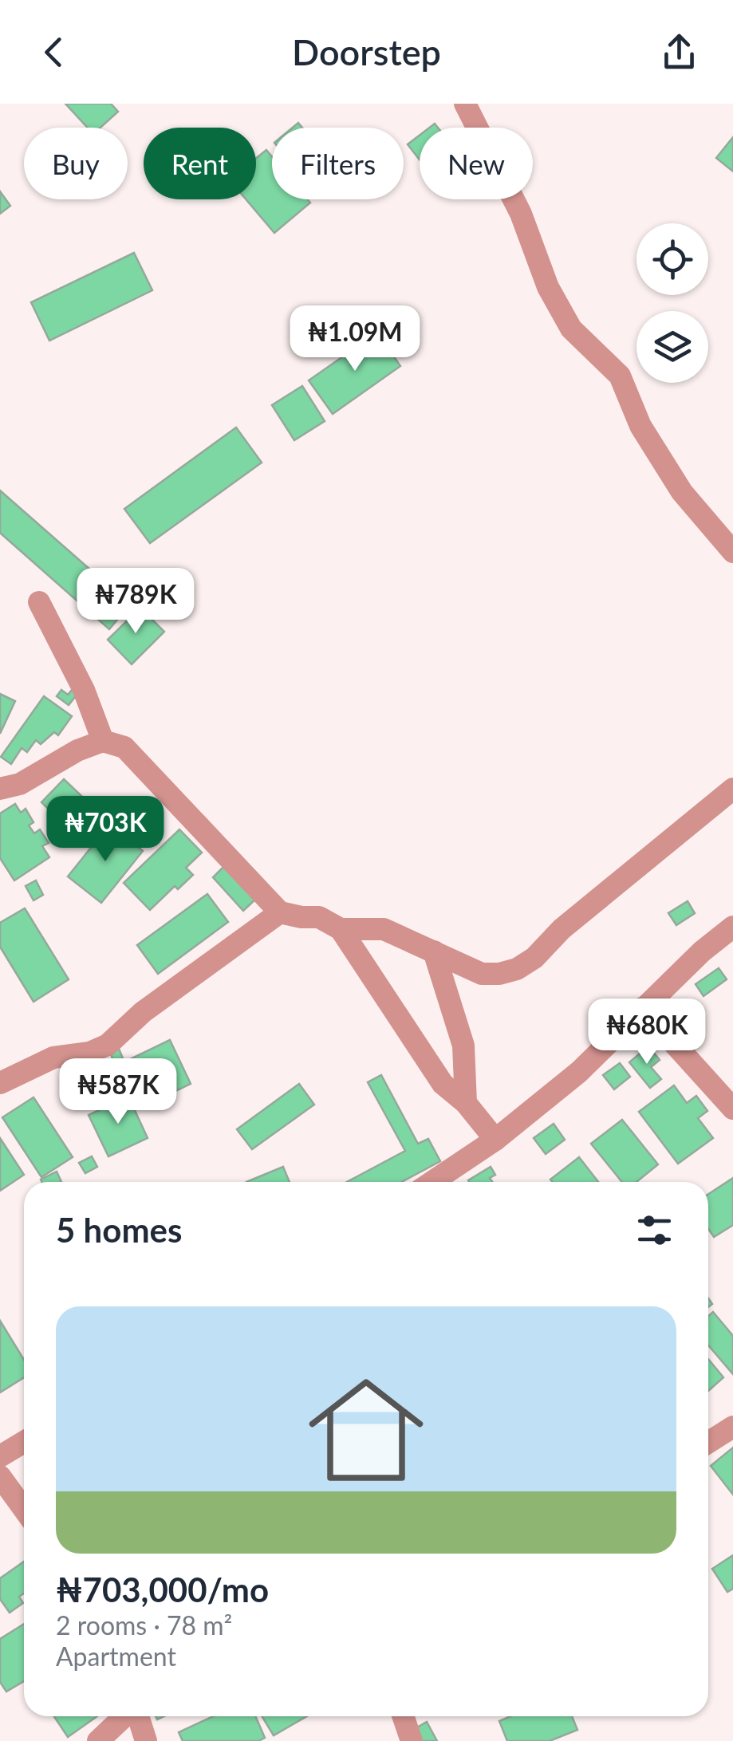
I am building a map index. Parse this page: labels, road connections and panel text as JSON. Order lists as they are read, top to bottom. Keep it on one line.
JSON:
{"page":{"header":"Doorstep","chip":["Buy","Rent","Filters","New"],"price":["₦1.09M","₦789K","₦703K","₦680K","₦587K"],"heading":"5 homes","list":[{"name":"₦703,000/mo","note":"2 rooms · 78 m² · Apartment"}]}}
